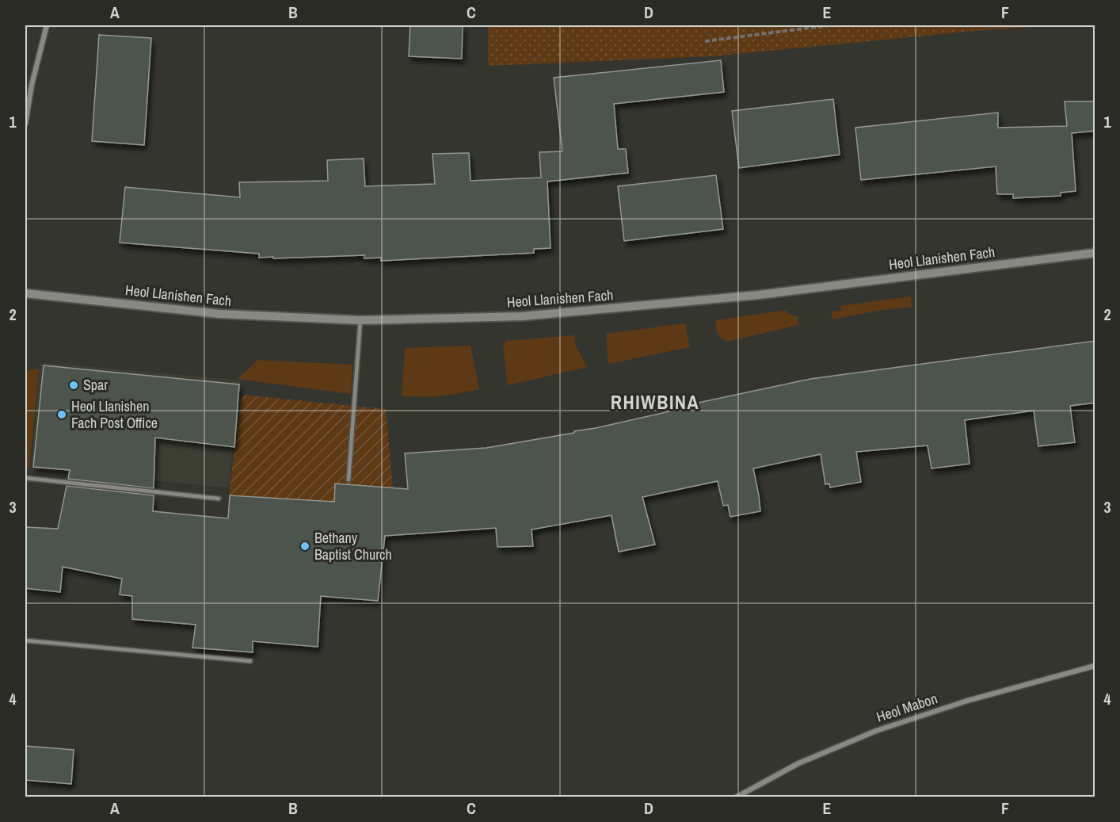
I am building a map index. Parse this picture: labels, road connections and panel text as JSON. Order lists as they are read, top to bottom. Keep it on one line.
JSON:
{"streets":{"street":["Heol Llanishen Fach","Heol Mabon"]},"districts":["RHIWBINA"],"places":["Spar","Heol Llanishen Fach Post Office","Bethany Baptist Church"],"grid":{"columns":["A","B","C","D","E","F"],"rows":["1","2","3","4"]}}
